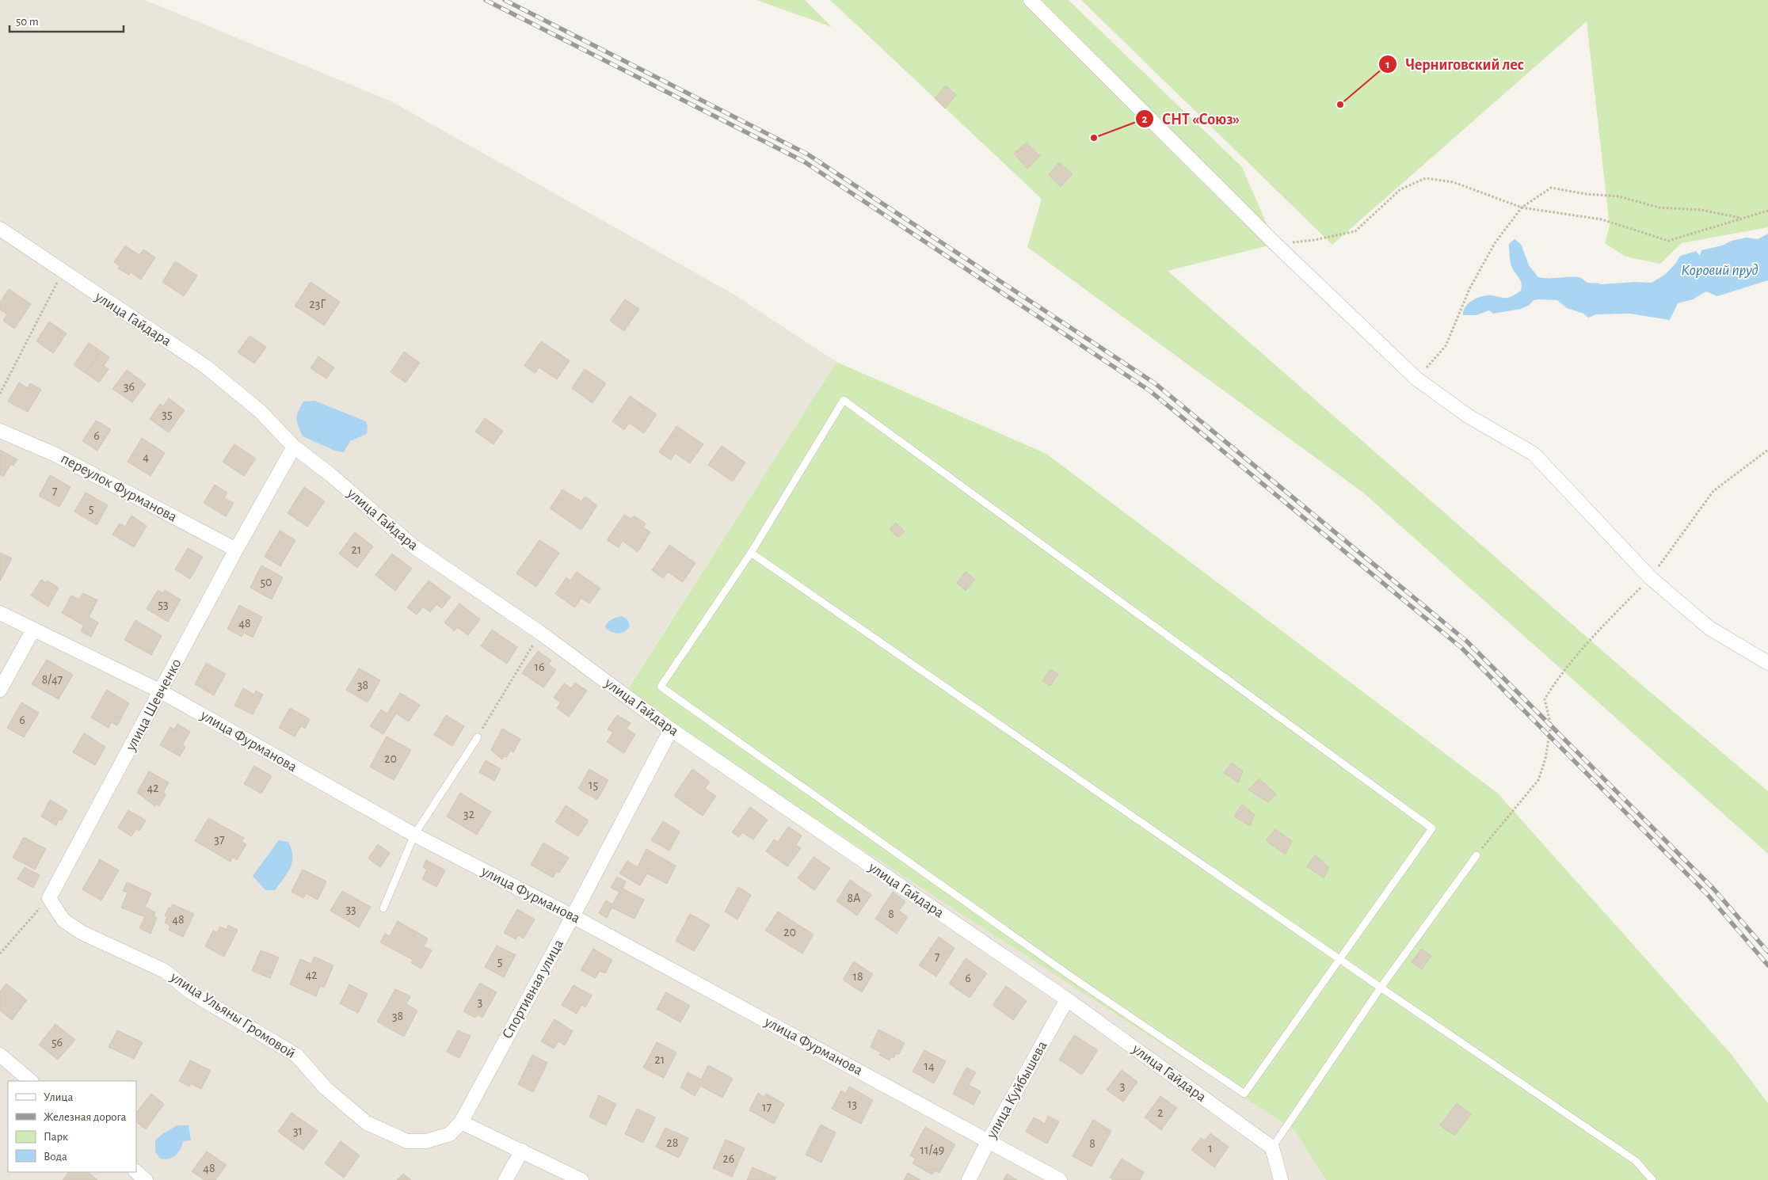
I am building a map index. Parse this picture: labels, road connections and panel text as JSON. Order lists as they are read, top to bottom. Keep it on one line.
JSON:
{"streets":{"street":["улица Гайдара","переулок Фурманова","улица Шевченко","улица Фурманова","Спортивная улица","улица Ульяны Громовой","улица Куйбышева"]},"crossings":[["улица Гайдара","улица Шевченко"],["улица Гайдара","Спортивная улица"],["улица Гайдара","улица Куйбышева"],["переулок Фурманова","улица Шевченко"],["улица Шевченко","улица Фурманова"],["улица Шевченко","улица Ульяны Громовой"],["улица Фурманова","Спортивная улица"],["улица Фурманова","улица Куйбышева"],["Спортивная улица","улица Ульяны Громовой"]],"water":["Коровий пруд"],"places":["Черниговский лес","СНТ «Союз»"],"house_numbers":["23Г","36","35","6","4","7","5","21","50","53","48","16","8/47","38","6","20","15","42","32","37","8А","33","8","48","20","7","5","42","18","6","3","38","56","21","14","3","13","17","2","31","28","8","1","11/49","26","48"],"legend":["Улица","Железная дорога","Парк","Вода"],"scale_bar":"50 m"}
